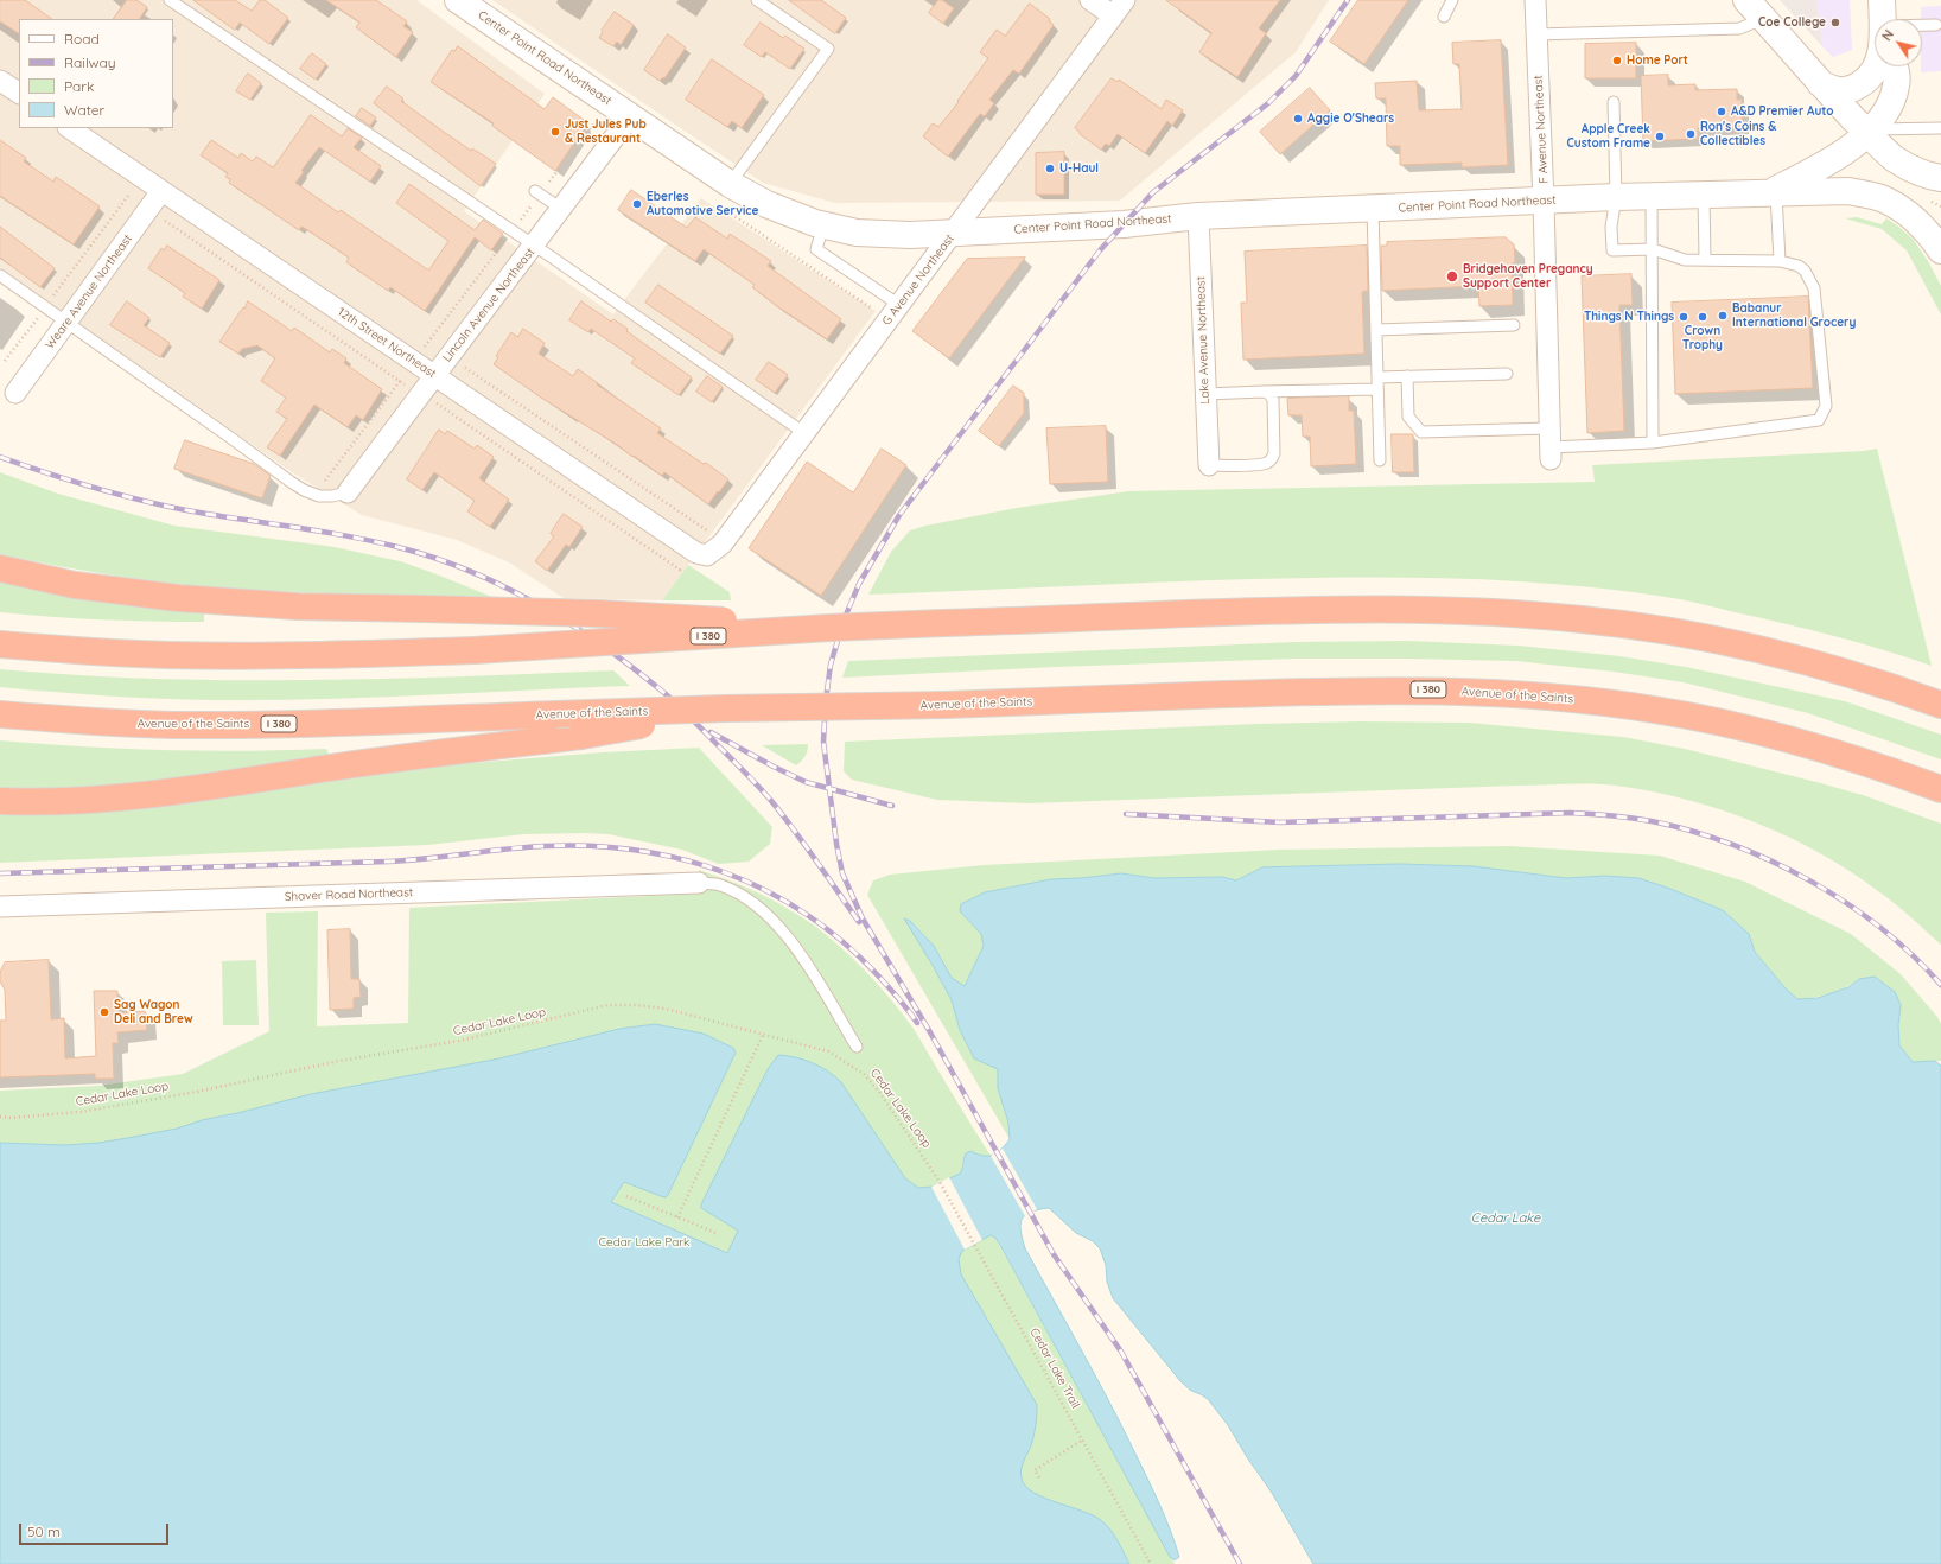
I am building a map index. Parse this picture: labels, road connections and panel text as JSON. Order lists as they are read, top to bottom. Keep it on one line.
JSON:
{"streets":{"highway":["I 380","Avenue of the Saints"],"main road":["Center Point Road Northeast"],"street":["F Avenue Northeast","G Avenue Northeast","Weare Avenue Northeast","Lincoln Avenue Northeast","Lake Avenue Northeast","12th Street Northeast","Shaver Road Northeast"],"path":["Cedar Lake Loop","Cedar Lake Trail"]},"crossings":[["Center Point Road Northeast","F Avenue Northeast"],["Center Point Road Northeast","G Avenue Northeast"],["Center Point Road Northeast","Lincoln Avenue Northeast"],["Center Point Road Northeast","Lake Avenue Northeast"],["G Avenue Northeast","12th Street Northeast"],["Weare Avenue Northeast","12th Street Northeast"],["Lincoln Avenue Northeast","12th Street Northeast"],["Cedar Lake Loop","Cedar Lake Trail"]],"water":["Cedar Lake"],"parks":["Cedar Lake Park"],"places":["Coe College","Home Port","A&D Premier Auto","Aggie O'Shears","Just Jules Pub & Restaurant","Ron's Coins & Collectibles","Apple Creek Custom Frame","U-Haul","Eberles Automotive Service","Bridgehaven Pregancy Support Center","Babanur International Grocery","Things N Things","Crown Trophy","Sag Wagon Deli and Brew"],"legend":["Road","Railway","Park","Water"],"scale_bar":"50 m","north":"top left"}
